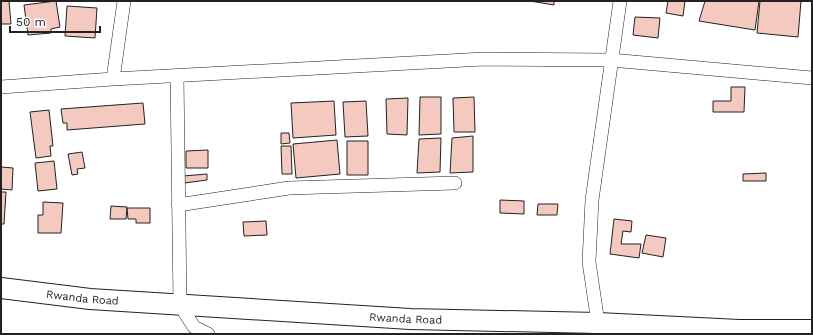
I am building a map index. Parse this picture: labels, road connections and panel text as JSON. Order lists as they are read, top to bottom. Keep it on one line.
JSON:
{"streets":{"highway":["Rwanda Road"]},"scale_bar":"50 m"}
